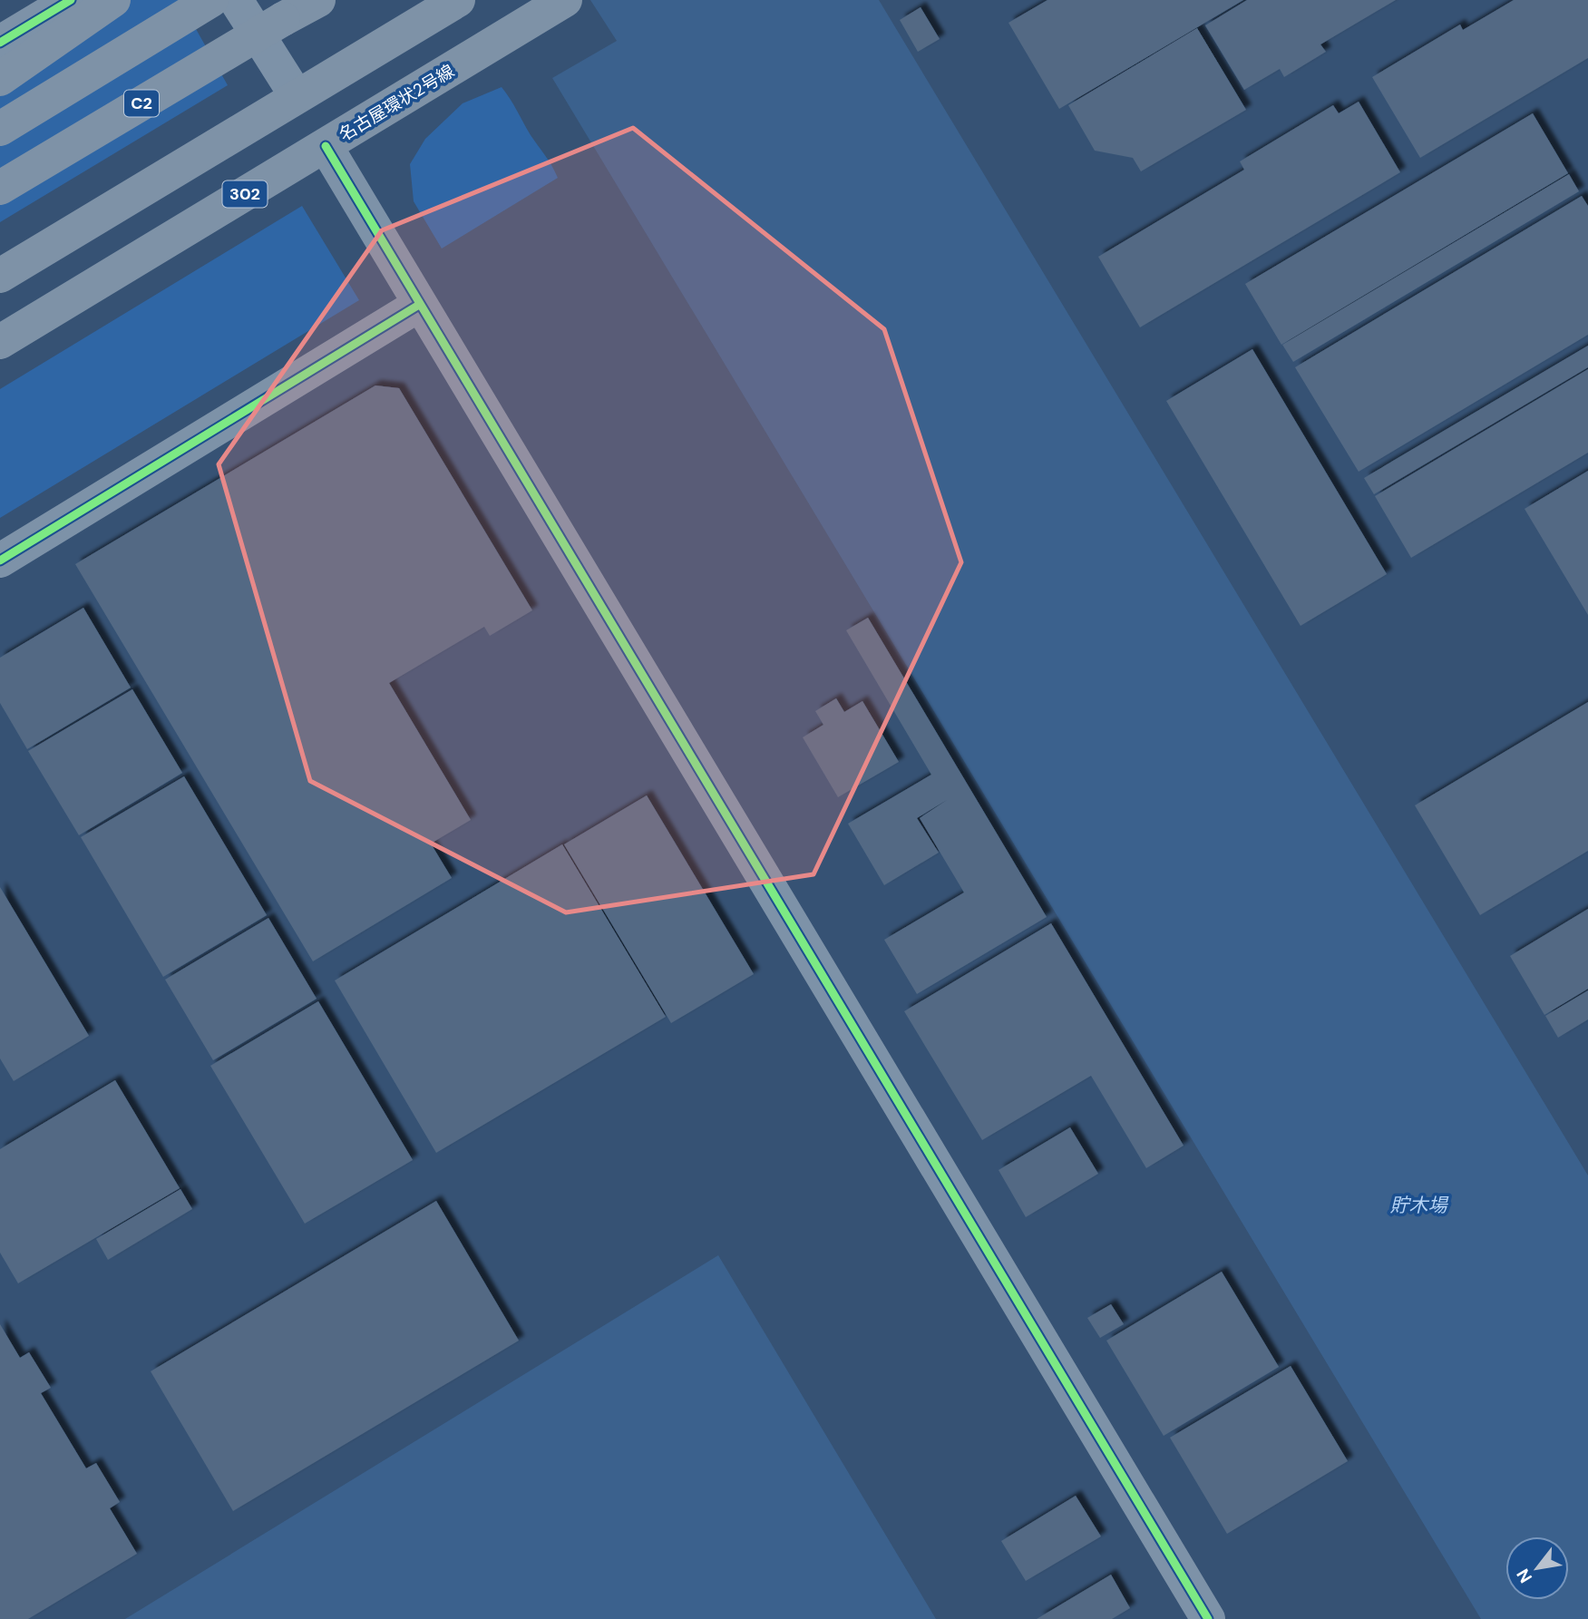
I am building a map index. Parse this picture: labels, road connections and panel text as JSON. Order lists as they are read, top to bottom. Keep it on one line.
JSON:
{"streets":{"highway":["名古屋環状2号線","C2","302"]},"water":["貯木場"],"north":"bottom left"}
